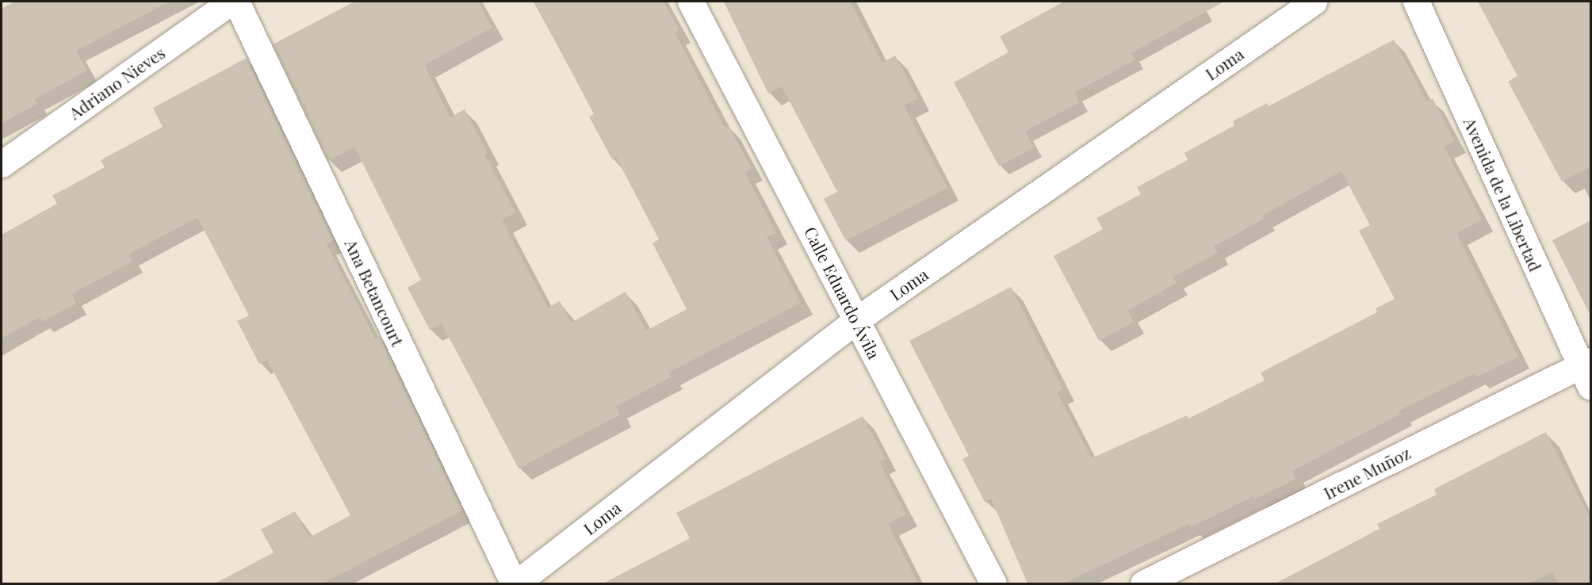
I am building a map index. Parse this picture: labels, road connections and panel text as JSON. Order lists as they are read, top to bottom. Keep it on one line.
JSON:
{"streets":{"street":["Loma","Adriano Nieves","Avenida de la Libertad","Ana Betancourt","Calle Eduardo Ávila","Irene Muñoz"]},"crossings":[["Loma","Ana Betancourt"],["Loma","Calle Eduardo Ávila"],["Avenida de la Libertad","Irene Muñoz"]]}
